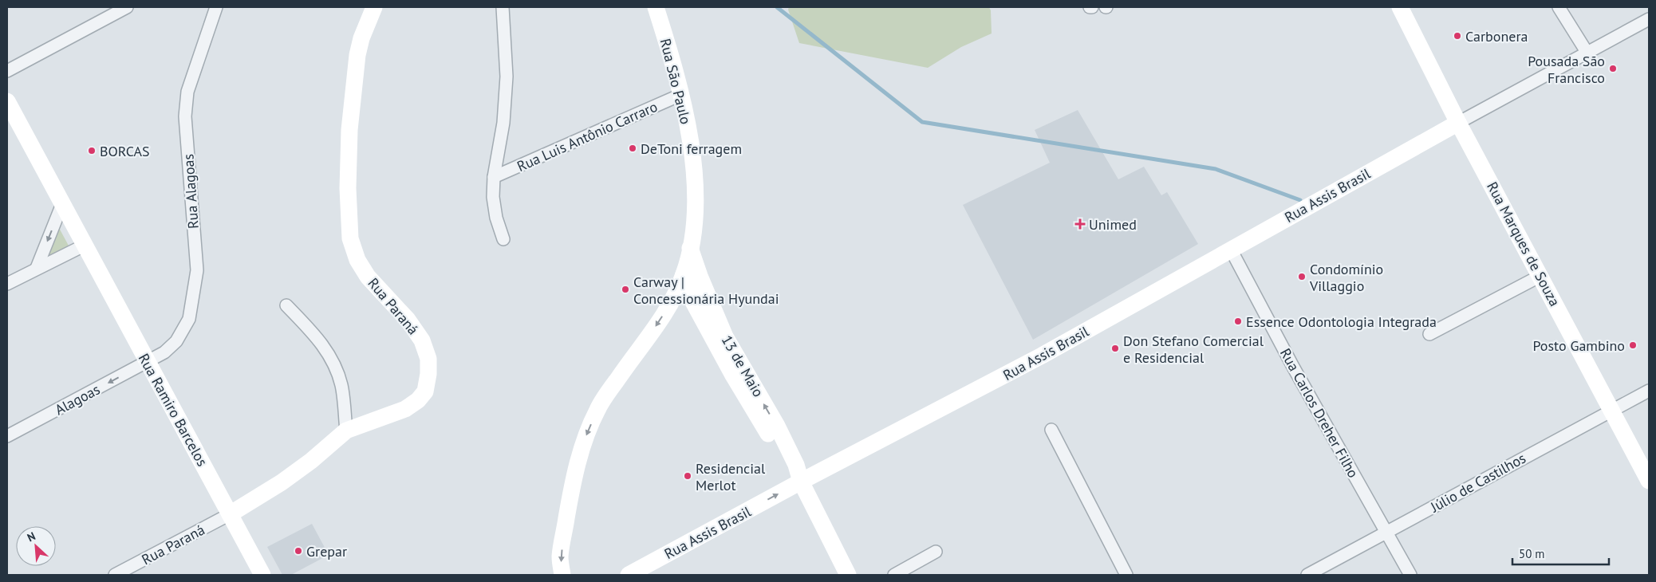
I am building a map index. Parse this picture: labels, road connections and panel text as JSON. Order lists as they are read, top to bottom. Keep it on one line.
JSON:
{"streets":{"street":["Rua São Paulo","Rua Luis Antônio Carraro","Rua Alagoas","Rua Assis Brasil","Rua Marques de Souza","Rua Paraná","13 de Maio","Alagoas","Rua Ramiro Barcelos","Rua Carlos Dreher Filho","Júlio de Castilhos"]},"crossings":[["Rua São Paulo","Rua Luis Antônio Carraro"],["Rua São Paulo","13 de Maio"],["Rua Alagoas","Alagoas"],["Rua Alagoas","Rua Ramiro Barcelos"],["Rua Assis Brasil","Rua Marques de Souza"],["Rua Assis Brasil","13 de Maio"],["Rua Assis Brasil","Rua Carlos Dreher Filho"],["Rua Marques de Souza","Júlio de Castilhos"],["Rua Paraná","Rua Ramiro Barcelos"],["Alagoas","Rua Ramiro Barcelos"],["Rua Carlos Dreher Filho","Júlio de Castilhos"]],"one_way":["Rua São Paulo","Alagoas"],"places":{"other":["Carbonera","Pousada São Francisco","DeToni ferragem","BORCAS","Condomínio Villaggio","Carway | Concessionária Hyundai","Essence Odontologia Integrada","Posto Gambino","Don Stefano Comercial e Residencial","Residencial Merlot","Grepar"],"health":["Unimed"]},"scale_bar":"50 m","north":"top left"}
